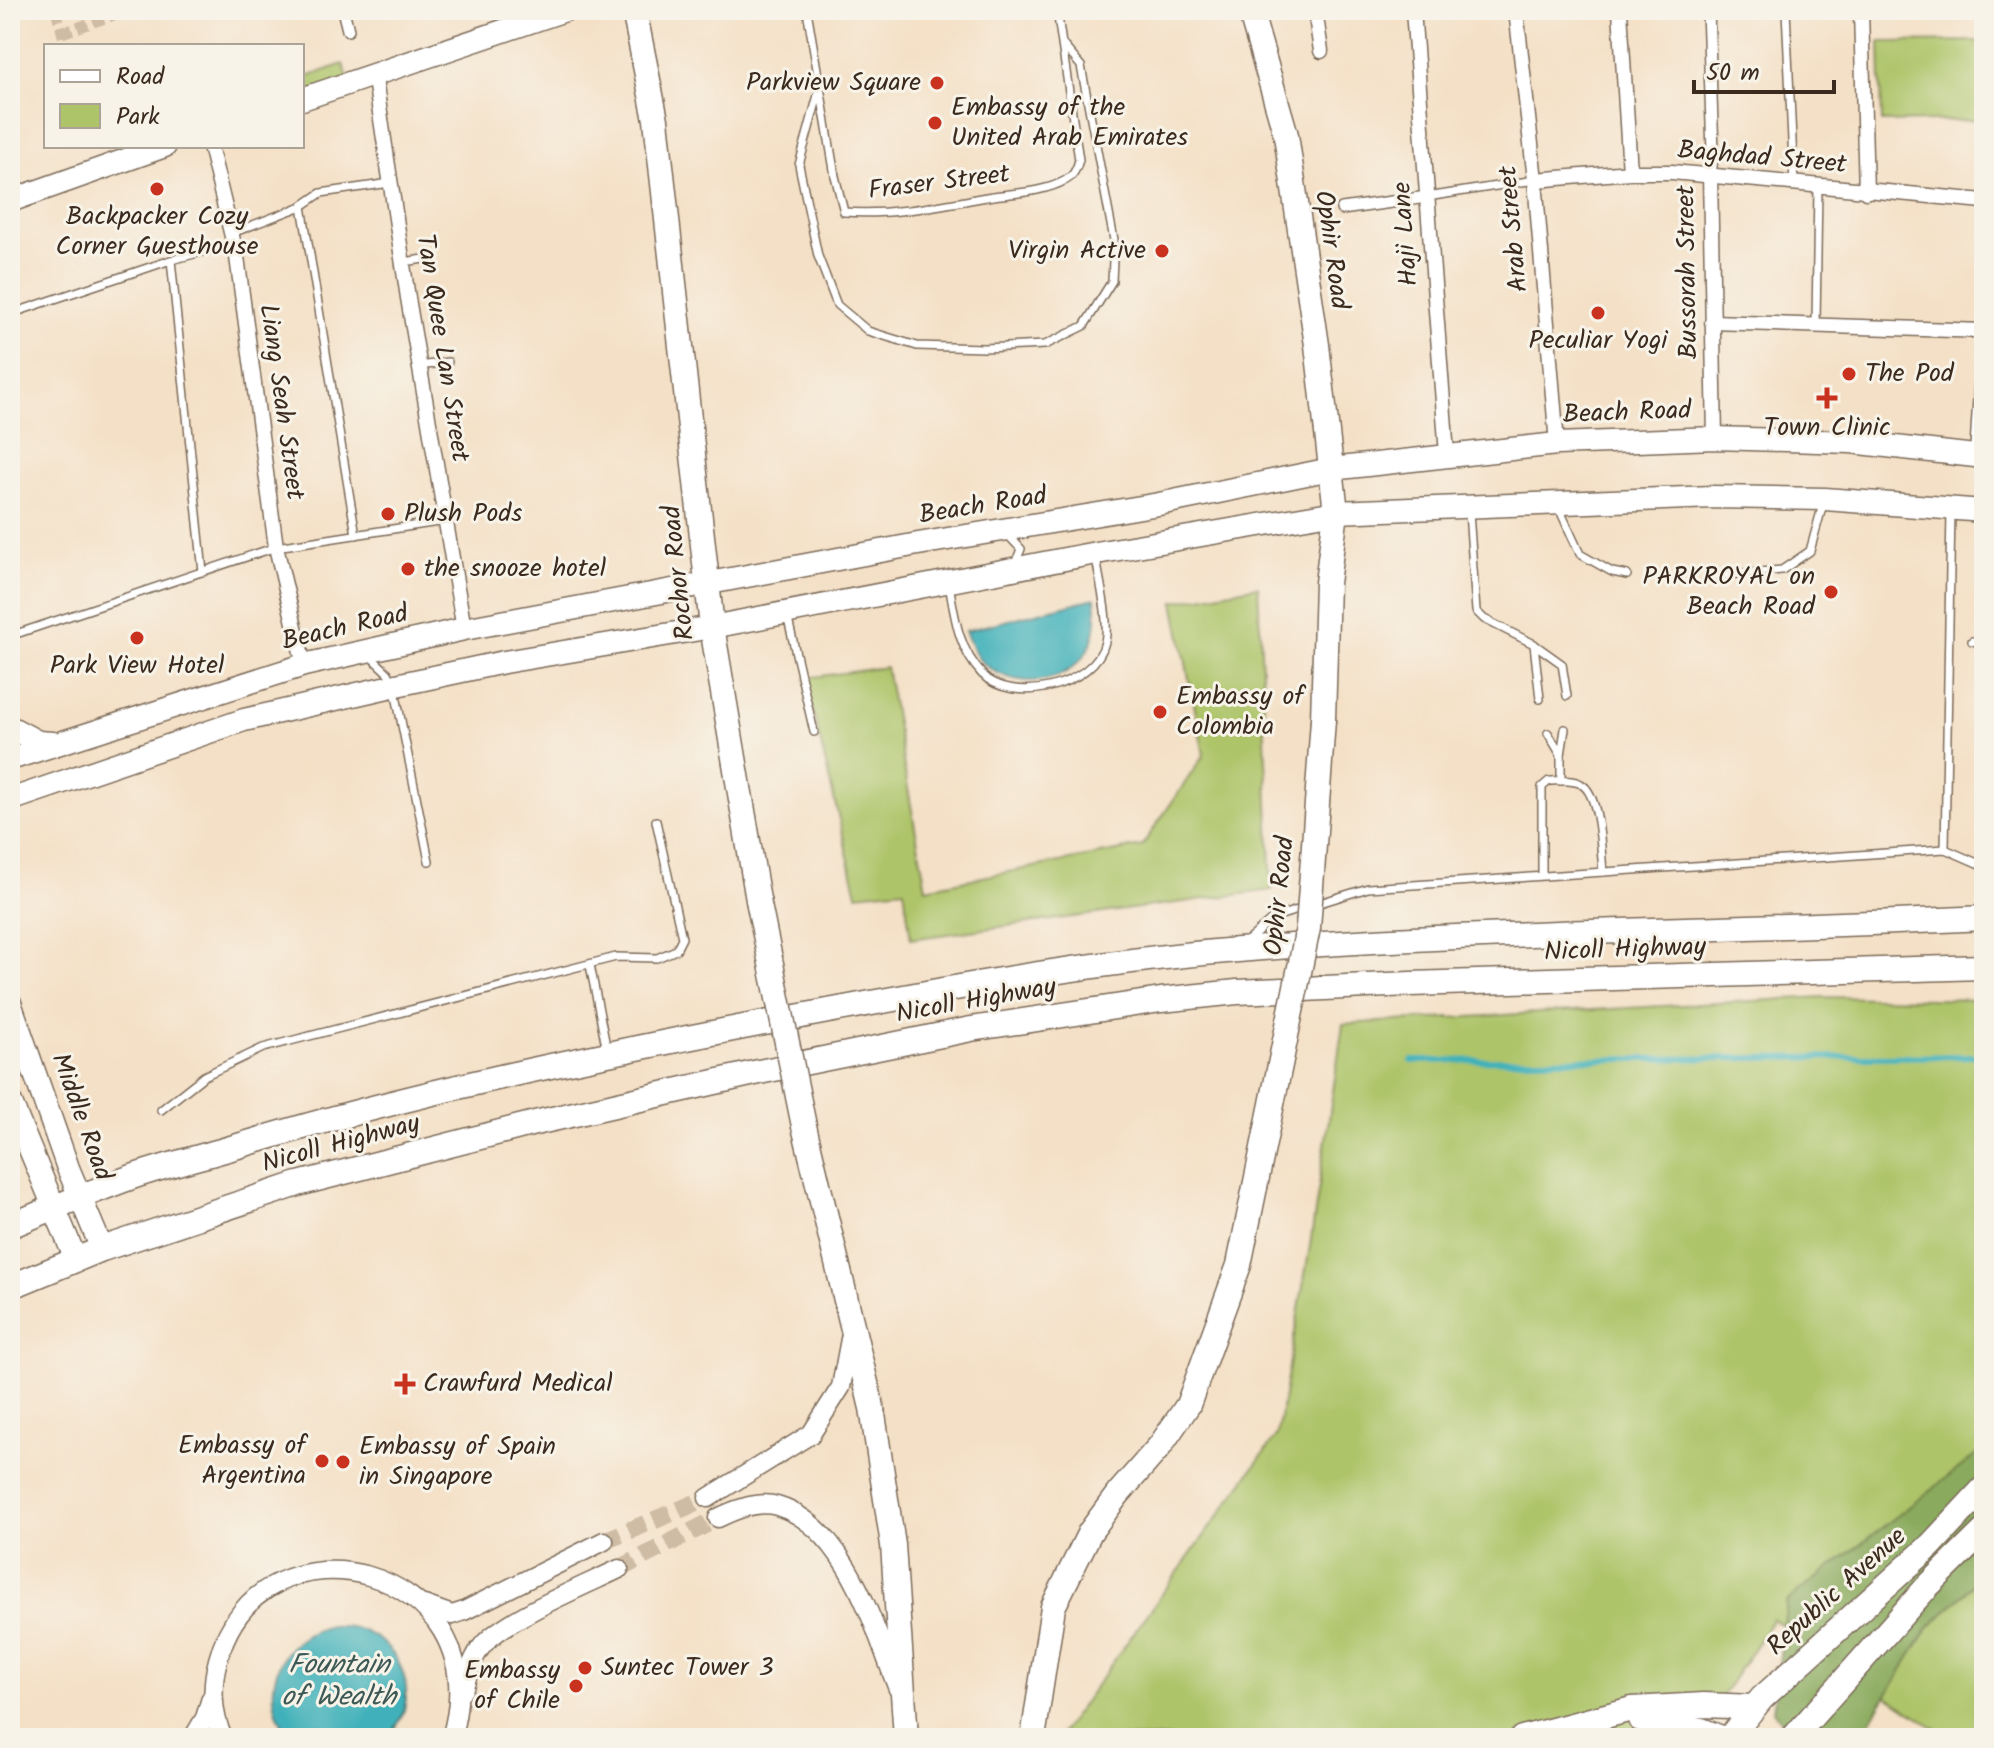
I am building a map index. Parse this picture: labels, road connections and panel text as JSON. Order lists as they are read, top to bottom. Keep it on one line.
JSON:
{"streets":{"main road":["Ophir Road","Beach Road","Rochor Road","Nicoll Highway","Middle Road","Republic Avenue"],"street":["Baghdad Street","Arab Street","Haji Lane","Bussorah Street","Tan Quee Lan Street","Liang Seah Street"],"lane":["Fraser Street"]},"crossings":[["Baghdad Street","Arab Street"],["Baghdad Street","Bussorah Street"],["Arab Street","Beach Road"],["Haji Lane","Beach Road"],["Ophir Road","Beach Road"],["Bussorah Street","Beach Road"],["Tan Quee Lan Street","Beach Road"],["Liang Seah Street","Beach Road"],["Beach Road","Rochor Road"],["Nicoll Highway","Middle Road"]],"water":["Fountain of Wealth"],"places":{"other":["Parkview Square","Embassy of the United Arab Emirates","Backpacker Cozy Corner Guesthouse","Virgin Active","Peculiar Yogi","The Pod","Plush Pods","the snooze hotel","PARKROYAL on Beach Road","Park View Hotel","Embassy of Colombia","Embassy of Argentina","Embassy of Spain in Singapore","Suntec Tower 3","Embassy of Chile"],"health":["Town Clinic","Crawfurd Medical"]},"legend":["Road","Park"],"scale_bar":"50 m"}
